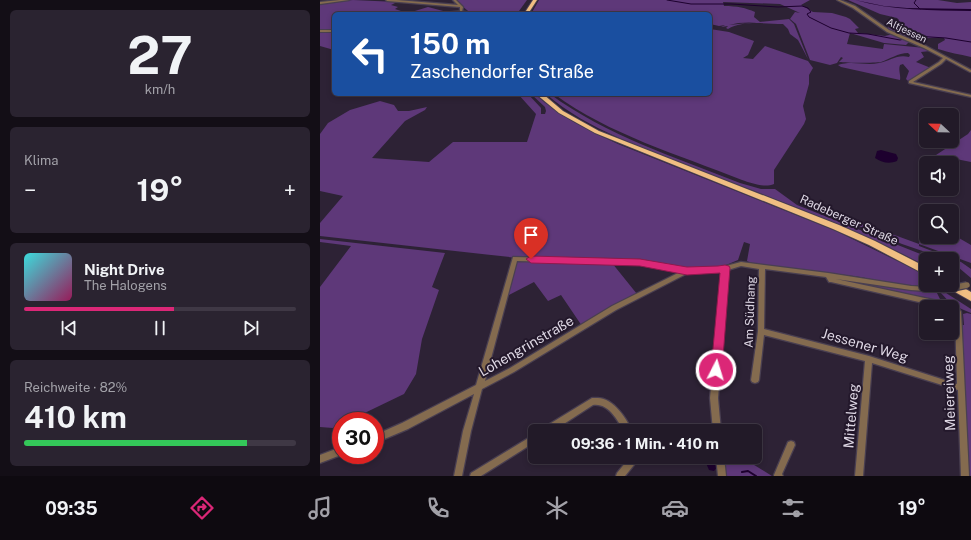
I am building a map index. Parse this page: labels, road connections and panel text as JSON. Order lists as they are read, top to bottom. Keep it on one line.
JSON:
{"streets":{"highway":["Radeberger Straße"],"street":["Altjessen","Am Südhang","Jessener Weg","Lohengrinstraße","Meiereiweg","Mittelweg"]},"crossings":[["Am Südhang","Jessener Weg"],["Jessener Weg","Meiereiweg"],["Jessener Weg","Mittelweg"]],"north":"left","page":{"tile":[["27","km/h"],"Klima",["Reichweite · 82%","410 km"]],"turn":["150 m","Zaschendorfer Straße"],"map_buttons":["+","−"],"heat":["−","19°","+"],"song":["Night Drive","The Halogens"],"limit":"30","trip":"09:36 · 1 Min. · 410 m","tabs":["09:35","19°"]}}
